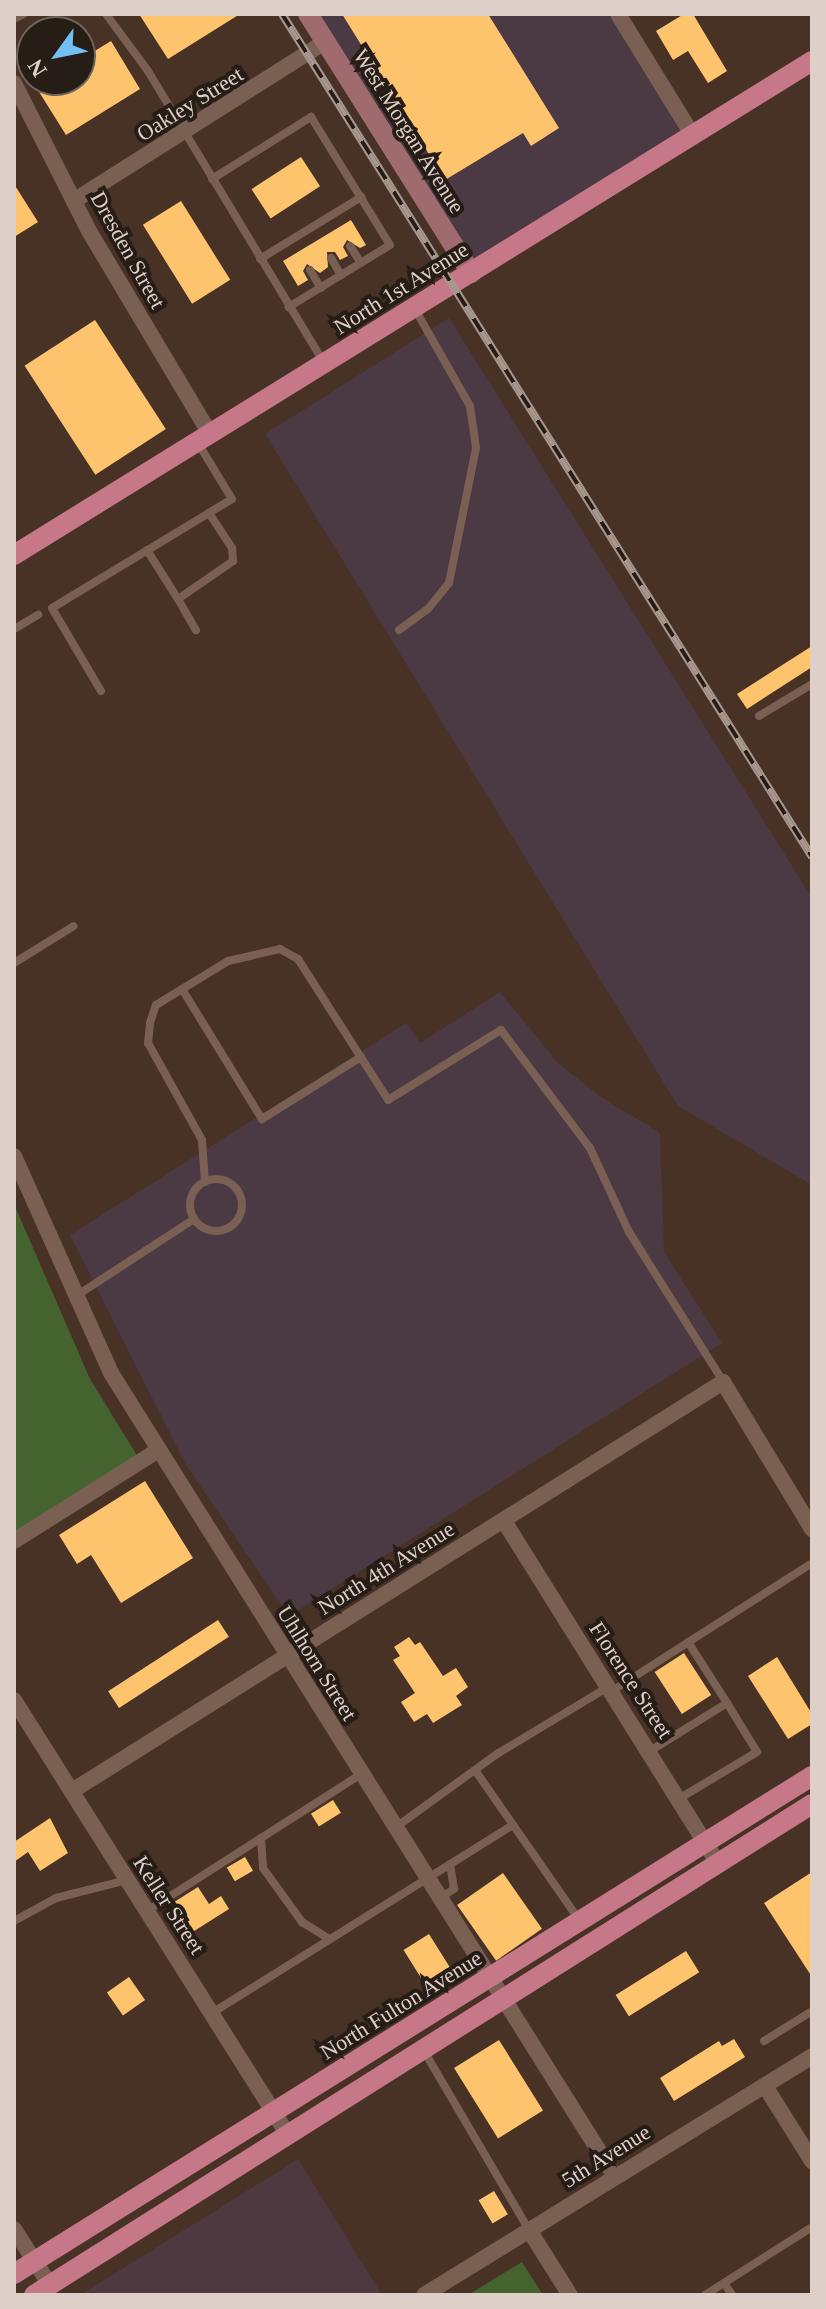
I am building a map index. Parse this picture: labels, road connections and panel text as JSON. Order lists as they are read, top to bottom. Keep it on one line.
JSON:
{"streets":{"main road":["North 1st Avenue","North Fulton Avenue"],"street":["Oakley Street","West Morgan Avenue","Dresden Street","North 4th Avenue","Uhlhorn Street","Florence Street","Keller Street","5th Avenue"]},"crossings":[["Oakley Street","West Morgan Avenue"],["Oakley Street","Dresden Street"],["West Morgan Avenue","North 1st Avenue"],["Dresden Street","North 1st Avenue"],["North 4th Avenue","Uhlhorn Street"],["North 4th Avenue","Florence Street"],["North 4th Avenue","Keller Street"],["Uhlhorn Street","North Fulton Avenue"],["Uhlhorn Street","5th Avenue"],["Florence Street","North Fulton Avenue"],["Keller Street","North Fulton Avenue"]],"north":"bottom left"}
